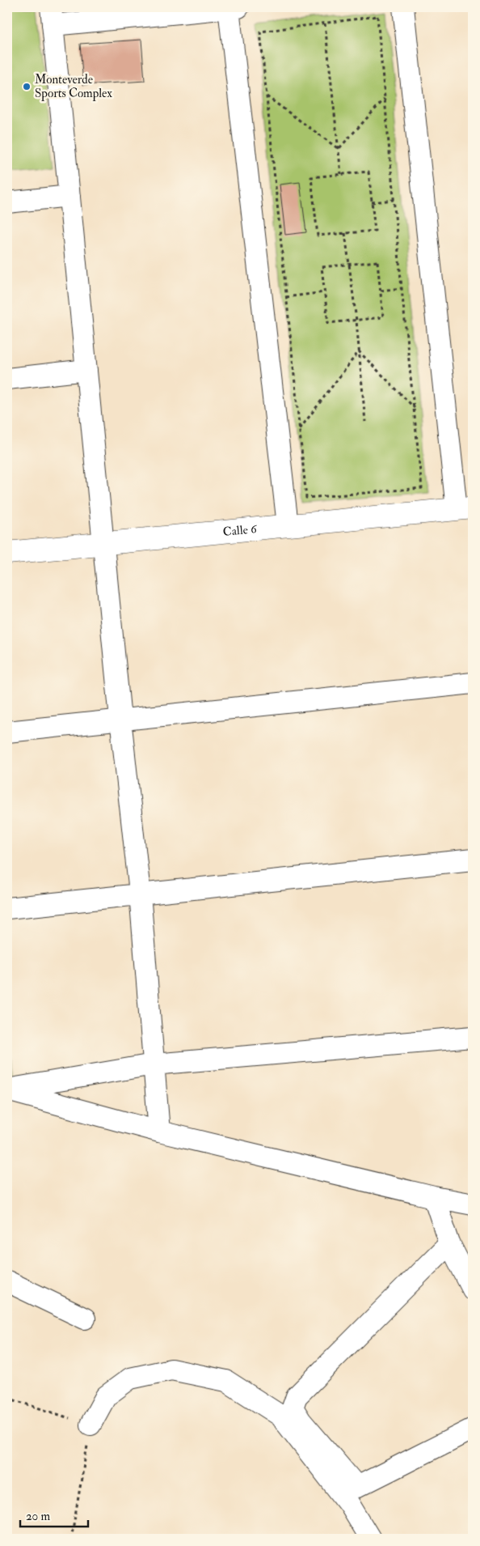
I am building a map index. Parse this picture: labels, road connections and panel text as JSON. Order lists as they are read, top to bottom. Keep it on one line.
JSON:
{"streets":{"street":["Calle 6"]},"places":["Monteverde Sports Complex"],"scale_bar":"20 m"}
